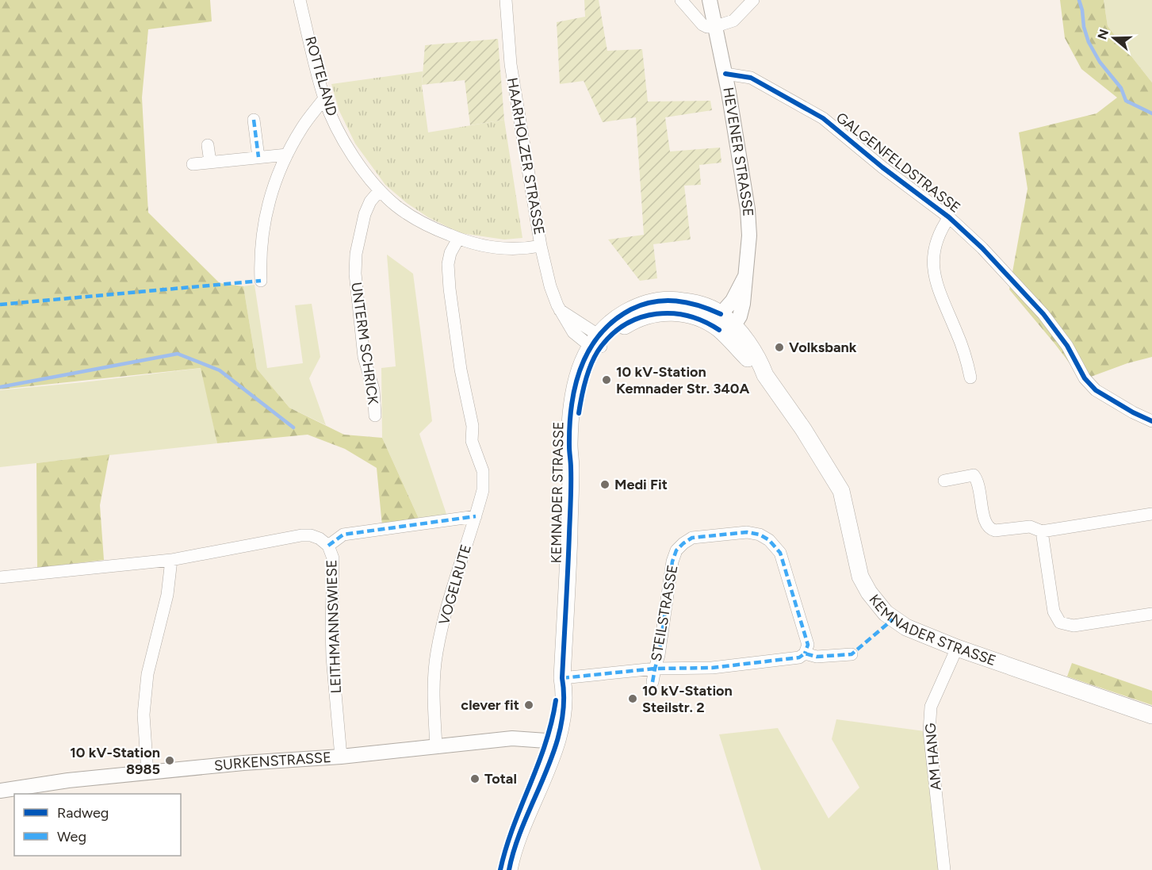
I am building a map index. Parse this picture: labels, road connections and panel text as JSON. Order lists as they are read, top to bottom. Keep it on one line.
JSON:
{"streets":{"main road":["KEMNADER STRASSE"],"street":["ROTTELAND","HEVENER STRASSE","HAARHOLZER STRASSE","GALGENFELDSTRASSE","UNTERM SCHRICK","VOGELRUTE","STEILSTRASSE","LEITHMANNSWIESE","AM HANG","SURKENSTRASSE"]},"crossings":[["ROTTELAND","HAARHOLZER STRASSE"],["ROTTELAND","UNTERM SCHRICK"],["ROTTELAND","VOGELRUTE"],["HEVENER STRASSE","GALGENFELDSTRASSE"],["HEVENER STRASSE","KEMNADER STRASSE"],["HAARHOLZER STRASSE","KEMNADER STRASSE"],["KEMNADER STRASSE","STEILSTRASSE"],["KEMNADER STRASSE","AM HANG"],["KEMNADER STRASSE","SURKENSTRASSE"],["VOGELRUTE","SURKENSTRASSE"],["LEITHMANNSWIESE","SURKENSTRASSE"]],"places":["Volksbank","10 kV-Station Kemnader Str. 340A","Medi Fit","10 kV-Station Steilstr. 2","clever fit","10 kV-Station 8985","Total"],"legend":["Radweg","Weg"],"north":"left"}
